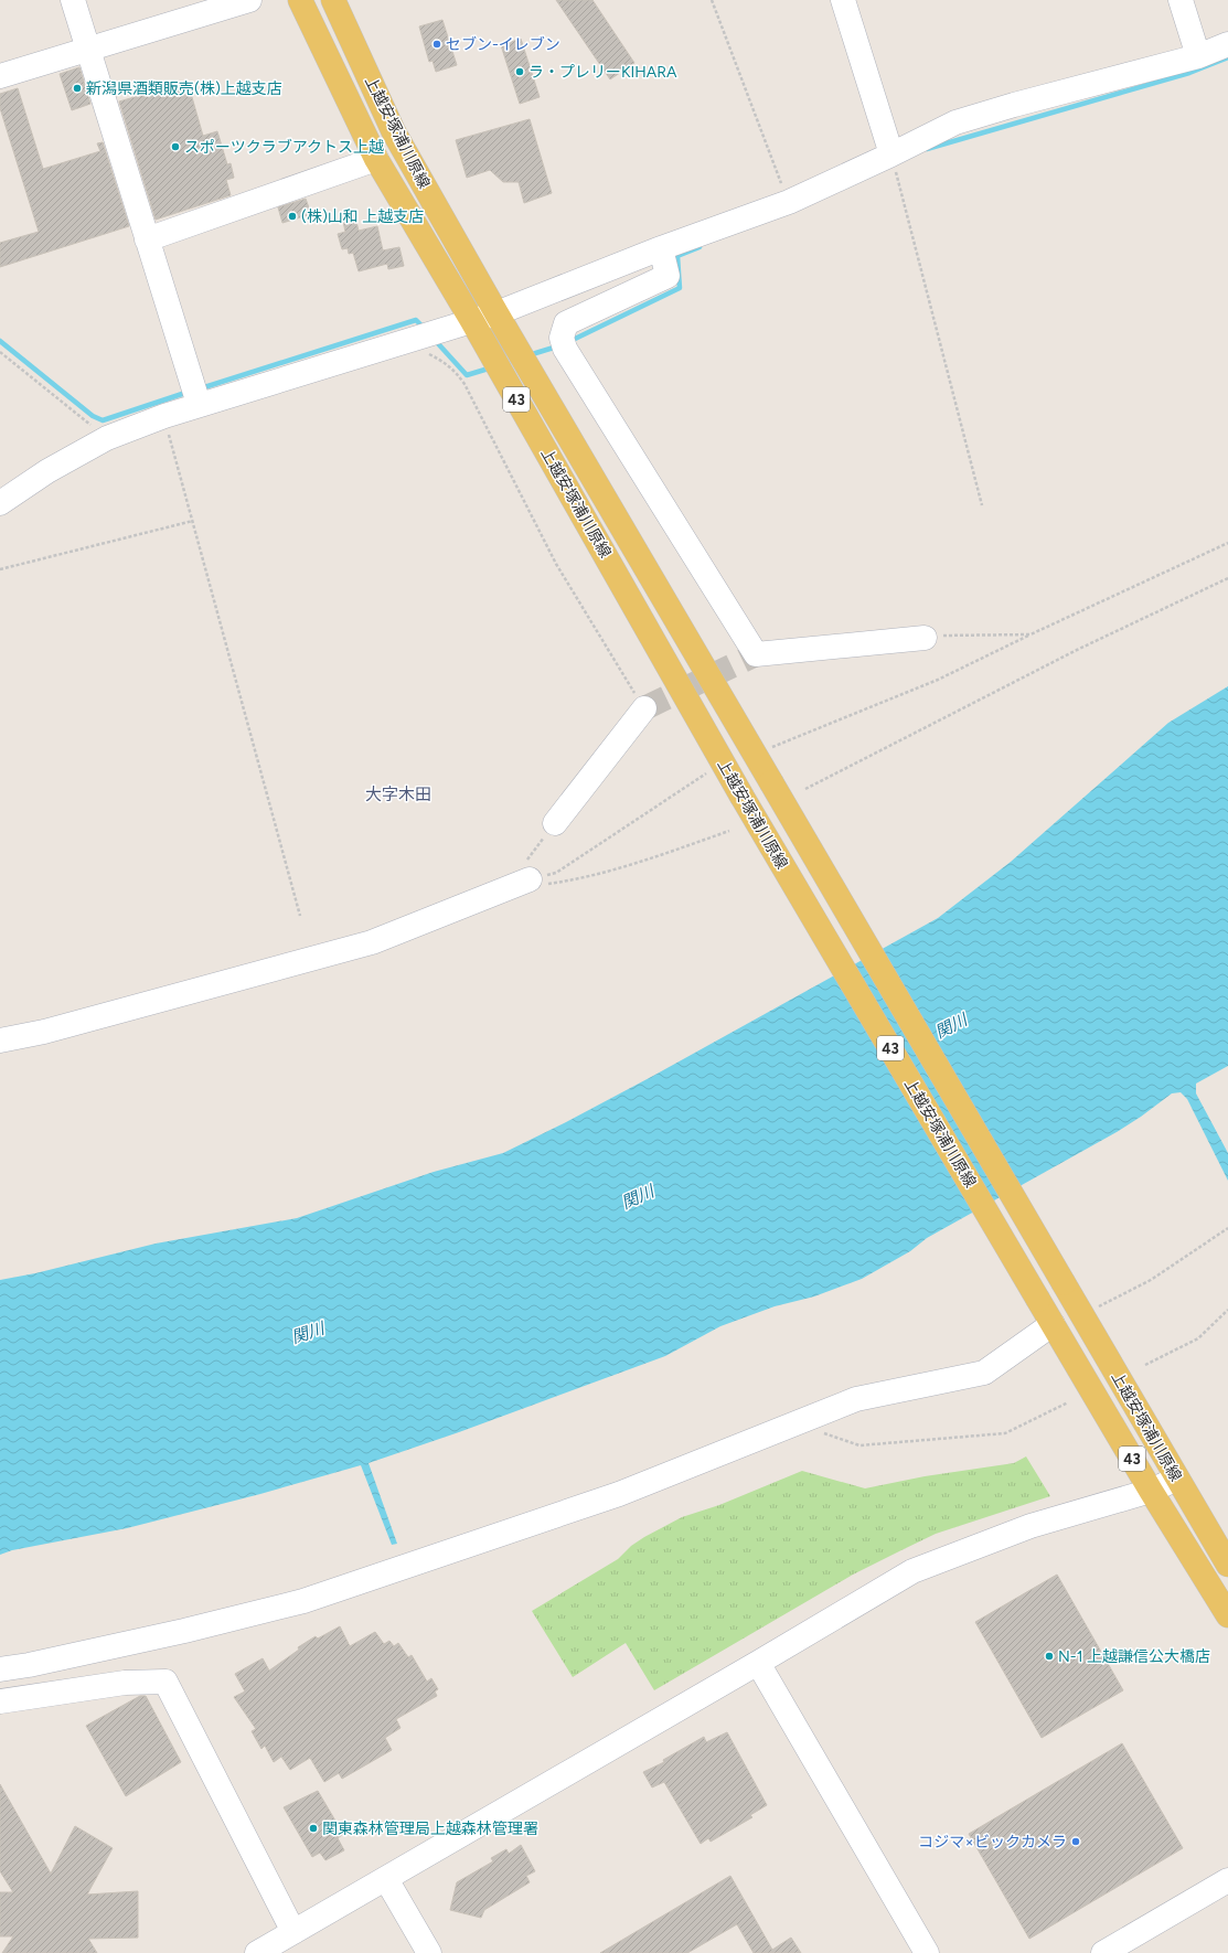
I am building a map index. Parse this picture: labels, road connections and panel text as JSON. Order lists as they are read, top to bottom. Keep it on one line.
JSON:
{"streets":{"main road":["上越安塚浦川原線","43"]},"districts":["大字木田"],"water":["関川"],"places":["セブン-イレブン","ラ・プレリーKIHARA","新潟県酒類販売(株)上越支店","スポーツクラブアクトス上越","(株)山和 上越支店","N-1 上越謙信公大橋店","関東森林管理局上越森林管理署","コジマ×ビックカメラ"]}
